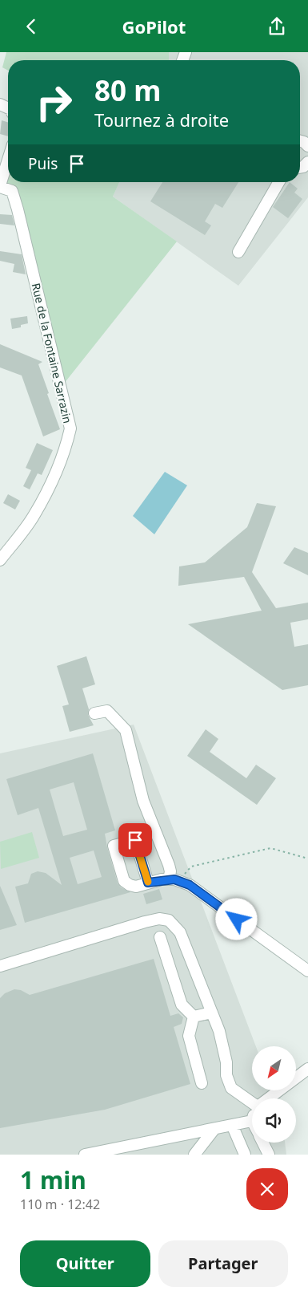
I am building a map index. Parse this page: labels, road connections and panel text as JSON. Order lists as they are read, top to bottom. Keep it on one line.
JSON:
{"streets":{"street":["Rue de la Fontaine Sarrazin"]},"north":"bottom left","page":{"header":"GoPilot","turn":["80 m","Tournez à droite"],"then":"Puis","heading":["1 min","110 m · 12:42"],"buttons":["Quitter","Partager"]}}
